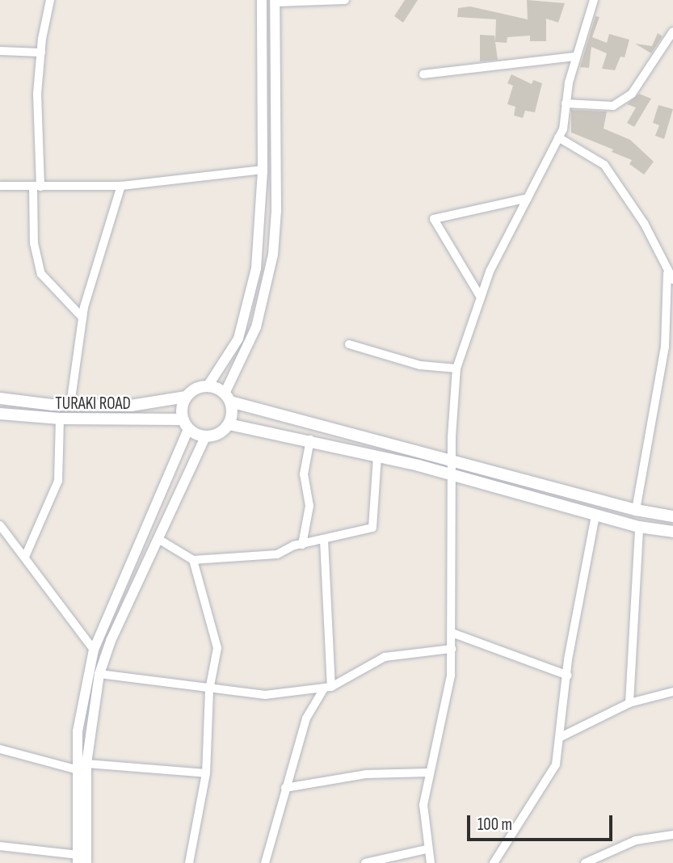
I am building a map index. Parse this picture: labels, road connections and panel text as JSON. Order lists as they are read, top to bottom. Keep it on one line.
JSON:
{"streets":{"main road":["TURAKI ROAD"]},"scale_bar":"100 m"}
